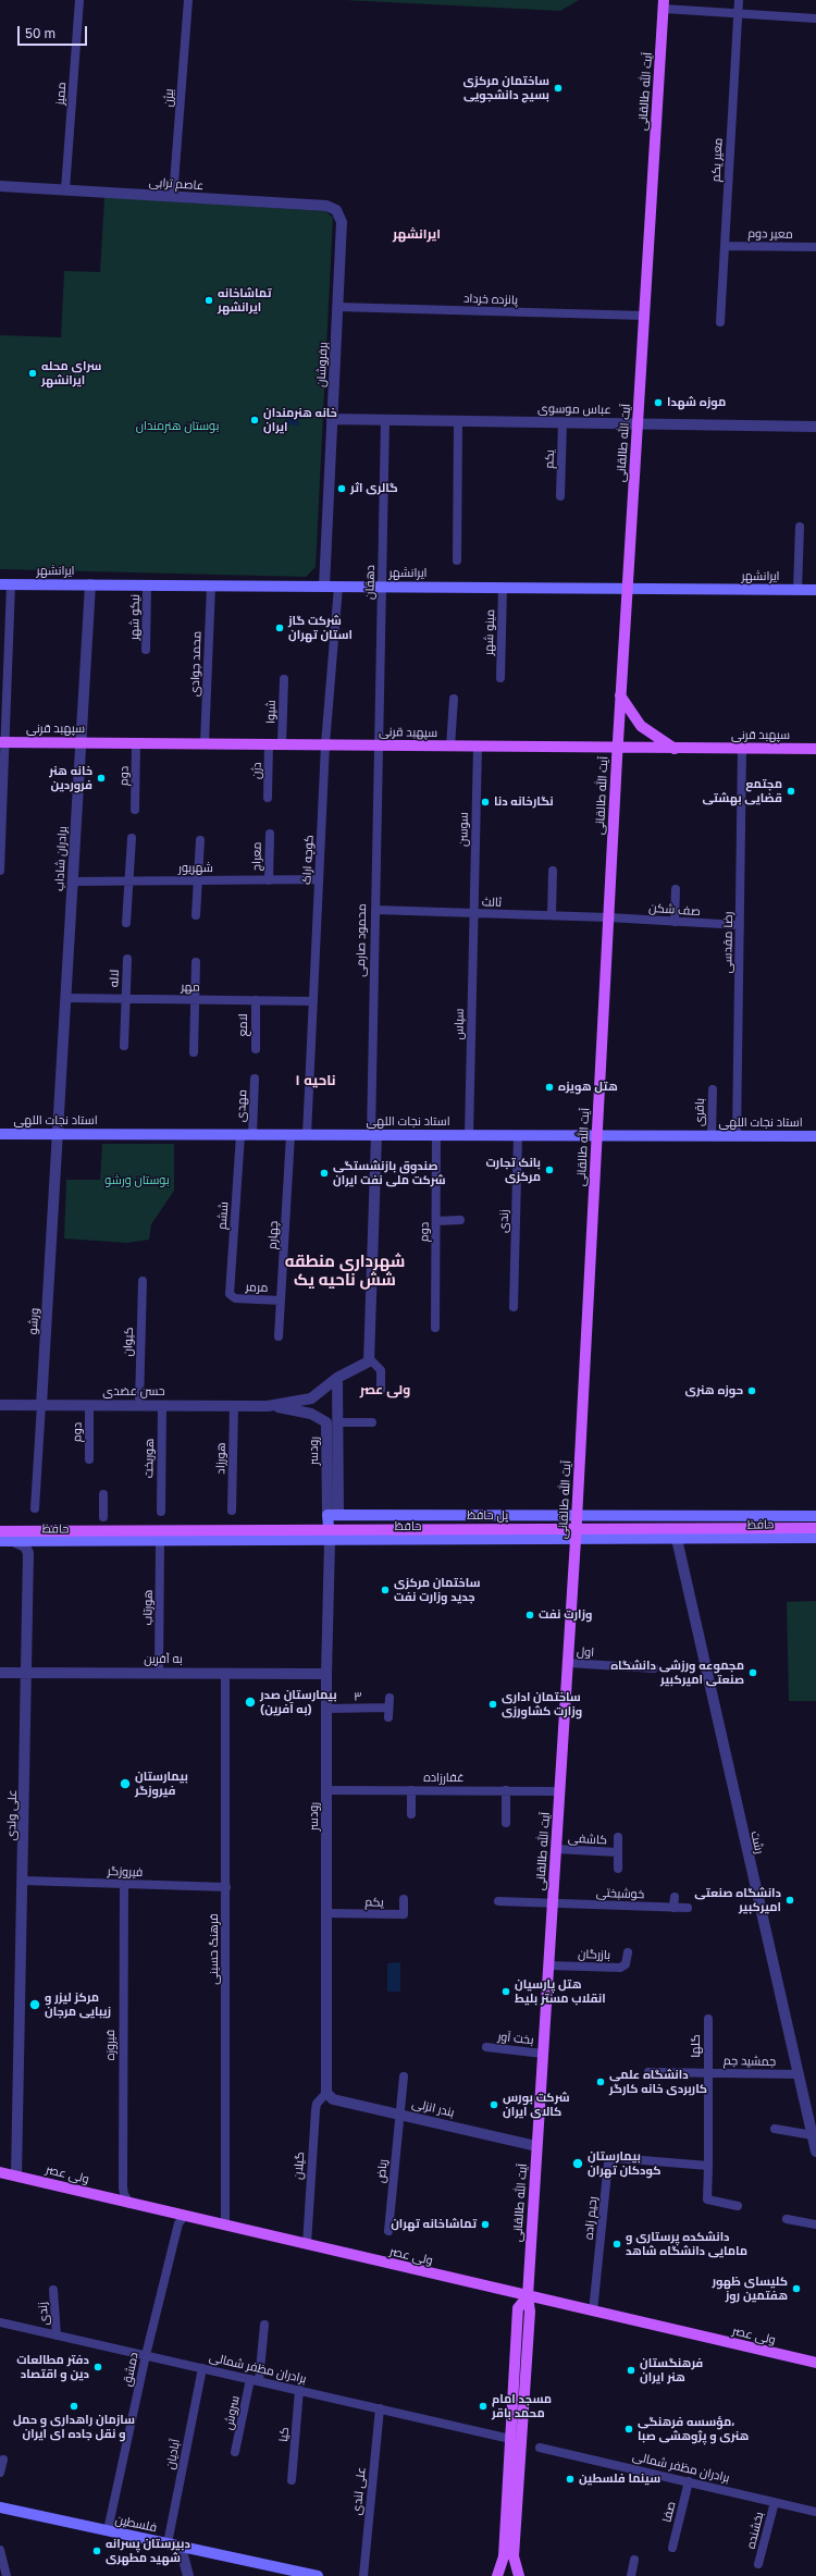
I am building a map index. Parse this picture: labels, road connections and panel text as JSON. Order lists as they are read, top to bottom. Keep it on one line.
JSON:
{"streets":{"main road":["آیت الله طالقانی","ایرانشهر","سپهبد قرنی","استاد نجات اللهی","پل حافظ","حافظ","ولی عصر","فلسطین"],"street":["ممیز","بیژن","معیر یکم","عاصم ترابی","معیر دوم","پانزده خرداد","برفروشان","عباس موسوی","یکم","دهقان","نیکو شهر","مینو شهر","محمد جوادی","شیوا","دژن","دوم","سوسن","معراج","برادران شاداب","کوچه اراک","شهریور","ثالث","صف شکن","محمود صارمی","رضا مقدسی","لاله","مهر","سپاس","لامع","مهدی","باقری","ششم","زندی","چهارم","مرمر","ورشو","کیوان","حسن عضدی","رودسر","هوربخت","هورزاد","هورتاب","اول","به آفرین","۳","غفارزاده","علی ولدی","کاشفی","رشت","فیروزگر","خوشبختی","فرهنگ حسینی","بازرگان","بخت آور","فیروزه","گلها","جمشید جم","بندر انزلی","گیلان","ریاض","رحیم زاده","برادران مظفر شمالی","دمشق","سروش","کیا","آبادیان","علی لندی","صفا","بخشنده"]},"crossings":[["آیت الله طالقانی","پانزده خرداد"],["آیت الله طالقانی","عباس موسوی"],["آیت الله طالقانی","ایرانشهر"],["آیت الله طالقانی","سپهبد قرنی"],["آیت الله طالقانی","ثالث"],["آیت الله طالقانی","صف شکن"],["آیت الله طالقانی","استاد نجات اللهی"],["آیت الله طالقانی","حافظ"],["آیت الله طالقانی","اول"],["آیت الله طالقانی","غفارزاده"],["آیت الله طالقانی","کاشفی"],["آیت الله طالقانی","خوشبختی"],["آیت الله طالقانی","بازرگان"],["آیت الله طالقانی","بخت آور"],["آیت الله طالقانی","بندر انزلی"],["آیت الله طالقانی","ولی عصر"],["آیت الله طالقانی","برادران مظفر شمالی"],["ممیز","عاصم ترابی"],["بیژن","عاصم ترابی"],["معیر یکم","معیر دوم"],["عاصم ترابی","برفروشان"],["پانزده خرداد","برفروشان"],["برفروشان","عباس موسوی"],["برفروشان","ایرانشهر"],["عباس موسوی","یکم"],["عباس موسوی","دهقان"],["یکم","رودسر"],["ایرانشهر","دهقان"],["ایرانشهر","نیکو شهر"],["ایرانشهر","مینو شهر"],["ایرانشهر","محمد جوادی"],["ایرانشهر","برادران شاداب"],["ایرانشهر","کوچه اراک"],["دهقان","سپهبد قرنی"],["دهقان","محمود صارمی"],["محمد جوادی","سپهبد قرنی"],["شیوا","سپهبد قرنی"],["سپهبد قرنی","دژن"],["سپهبد قرنی","دوم"],["سپهبد قرنی","سوسن"],["سپهبد قرنی","برادران شاداب"],["سپهبد قرنی","کوچه اراک"],["سپهبد قرنی","محمود صارمی"],["سپهبد قرنی","رضا مقدسی"],["دوم","استاد نجات اللهی"],["دوم","حسن عضدی"],["سوسن","ثالث"],["سوسن","سپاس"],["معراج","شهریور"],["برادران شاداب","شهریور"],["برادران شاداب","مهر"],["برادران شاداب","استاد نجات اللهی"],["برادران شاداب","ورشو"],["کوچه اراک","شهریور"],["کوچه اراک","مهر"],["کوچه اراک","استاد نجات اللهی"],["ثالث","صف شکن"],["ثالث","محمود صارمی"],["ثالث","سپاس"],["صف شکن","رضا مقدسی"],["محمود صارمی","استاد نجات اللهی"],["رضا مقدسی","استاد نجات اللهی"],["لاله","مهر"],["مهر","لامع"],["سپاس","استاد نجات اللهی"],["مهدی","استاد نجات اللهی"],["باقری","استاد نجات اللهی"],["استاد نجات اللهی","ششم"],["استاد نجات اللهی","زندی"],["استاد نجات اللهی","چهارم"],["استاد نجات اللهی","ورشو"],["ششم","مرمر"],["زندی","برادران مظفر شمالی"],["چهارم","مرمر"],["ورشو","حسن عضدی"],["کیوان","حسن عضدی"],["حسن عضدی","رودسر"],["حسن عضدی","هوربخت"],["حسن عضدی","هورزاد"],["رودسر","حافظ"],["رودسر","به آفرین"],["رودسر","۳"],["رودسر","غفارزاده"],["رودسر","بندر انزلی"],["رودسر","گیلان"],["پل حافظ","حافظ"],["حافظ","هورتاب"],["حافظ","علی ولدی"],["حافظ","رشت"],["هورتاب","به آفرین"],["به آفرین","علی ولدی"],["به آفرین","فرهنگ حسینی"],["علی ولدی","فیروزگر"],["علی ولدی","ولی عصر"],["رشت","جمشید جم"],["فیروزگر","فرهنگ حسینی"],["فیروزگر","فیروزه"],["فرهنگ حسینی","ولی عصر"],["فیروزه","ولی عصر"],["گلها","جمشید جم"],["بندر انزلی","گیلان"],["بندر انزلی","ریاض"],["گیلان","ولی عصر"],["ولی عصر","رحیم زاده"],["ولی عصر","دمشق"],["برادران مظفر شمالی","دمشق"],["برادران مظفر شمالی","سروش"],["برادران مظفر شمالی","کیا"],["برادران مظفر شمالی","آبادیان"],["برادران مظفر شمالی","علی لندی"],["برادران مظفر شمالی","صفا"],["برادران مظفر شمالی","بخشنده"],["دمشق","فلسطین"],["آبادیان","فلسطین"]],"districts":["ایرانشهر","ناحیه ۱","شهرداری منطقه شش ناحیه یک","ولی عصر"],"parks":["بوستان هنرمندان","بوستان ورشو"],"places":["ساختمان مرکزی بسیج دانشجویی","تماشاخانه ایرانشهر","سرای محله ایرانشهر","موزه شهدا","خانه هنرمندان ایران","گالری اثر","شرکت گاز استان تهران","خانه هنر فروردین","مجتمع قضایی بهشتی","نگارخانه دنا","هتل هویزه","بانک تجارت مرکزی","صندوق بازنشستگی شرکت ملی نفت ایران","حوزه هنری","ساختمان مرکزی جدید وزارت نفت","وزارت نفت","مجموعه ورزشی دانشگاه صنعتی امیرکبیر","بیمارستان صدر (به آفرین)","ساختمان اداری وزارت کشاورزی","بیمارستان فیروزگر","دانشگاه صنعتی امیرکبیر","هتل پارسیان انقلاب مستر بلیط","مرکز لیزر و زیبایی مرجان","دانشگاه علمی کاربردی خانه کارگر","شرکت بورس کالای ایران","بیمارستان کودکان تهران","تماشاخانه تهران","دانشکده پرستاری و مامایی دانشگاه شاهد","کلیسای ظهور هفتمین روز","دفتر مطالعات دین و اقتصاد","فرهنگستان هنر ایران","سازمان راهداری و حمل و نقل جاده ای ایران","مسجد امام محمد باقر","مؤسسه فرهنگی، هنری و پژوهشی صبا","سینما فلسطین","دبیرستان پسرانه شهید مطهری"],"scale_bar":"50 m"}
